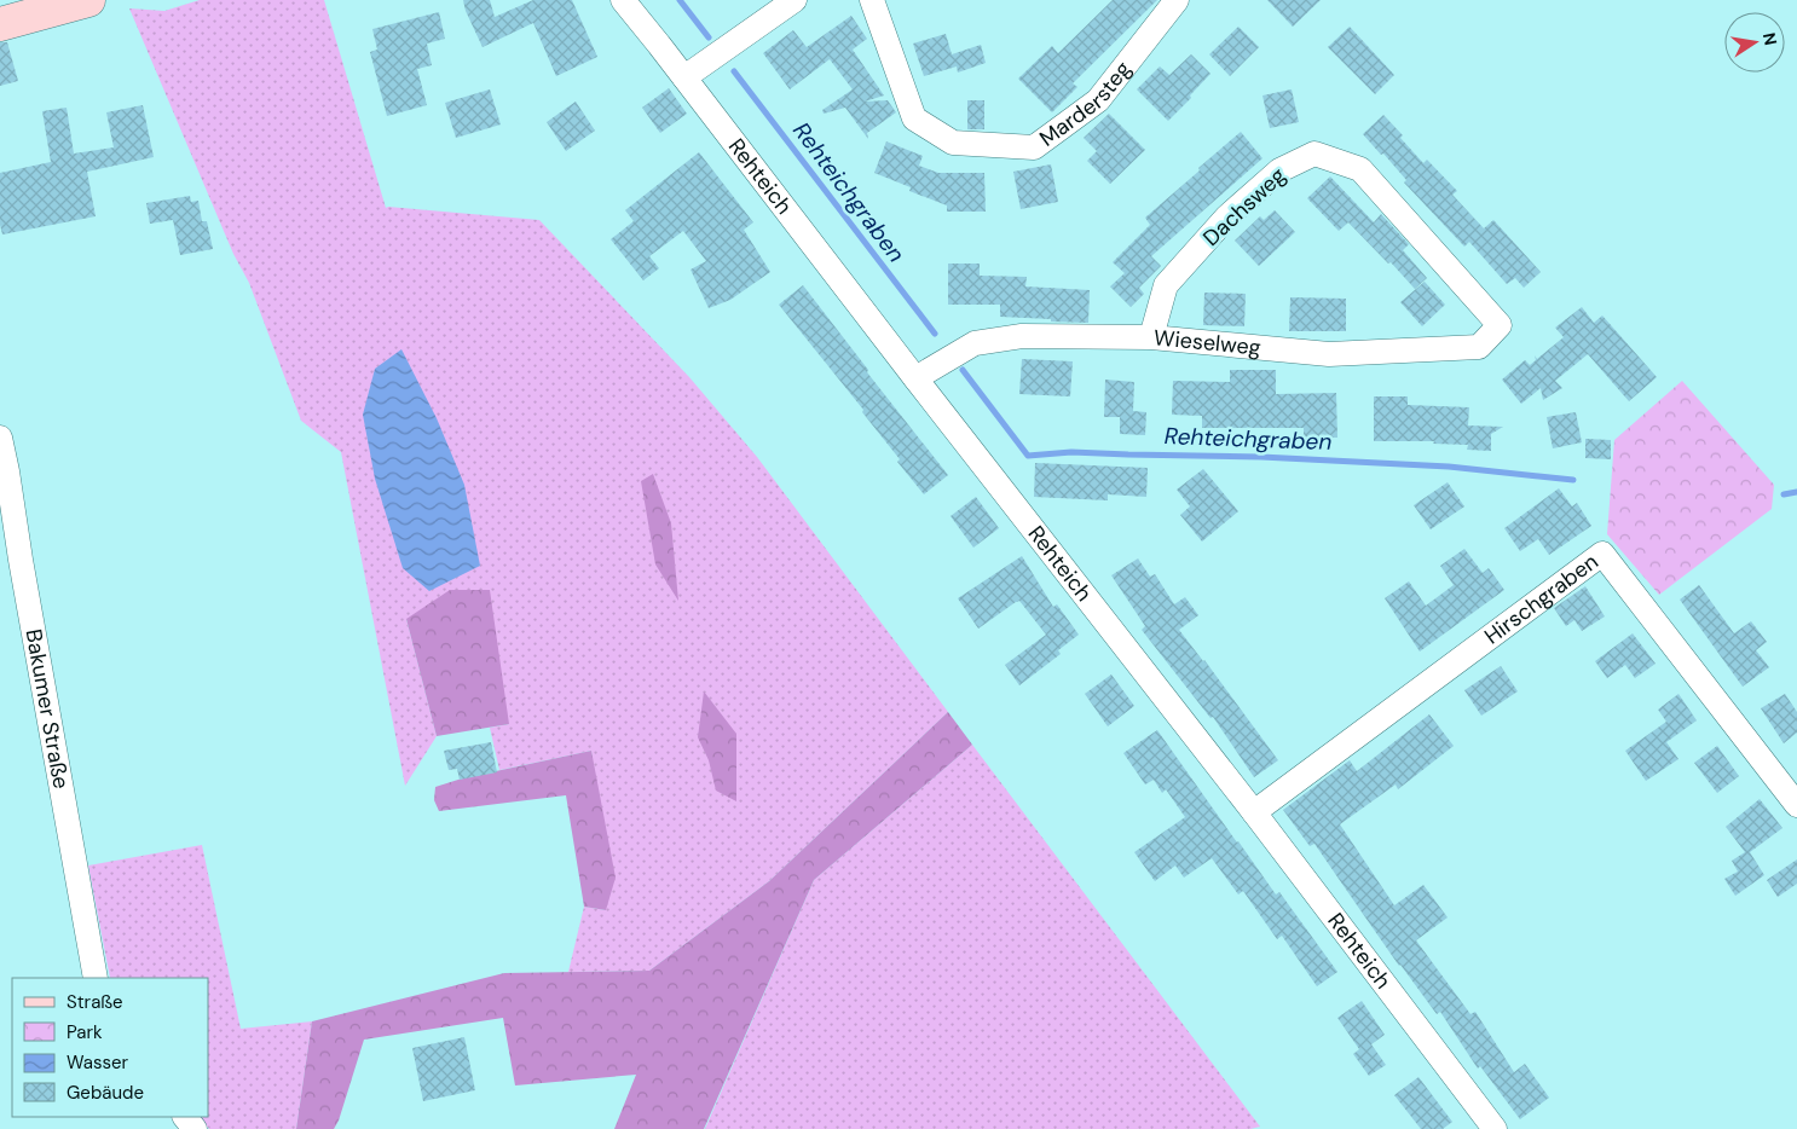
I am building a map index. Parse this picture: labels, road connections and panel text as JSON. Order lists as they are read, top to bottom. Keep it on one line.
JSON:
{"streets":{"street":["Mardersteg","Rehteich","Dachsweg","Wieselweg","Hirschgraben","Bakumer Straße"]},"crossings":[["Rehteich","Wieselweg"],["Rehteich","Hirschgraben"],["Dachsweg","Wieselweg"]],"water":["Rehteichgraben"],"legend":["Straße","Park","Wasser","Gebäude"],"north":"right"}
